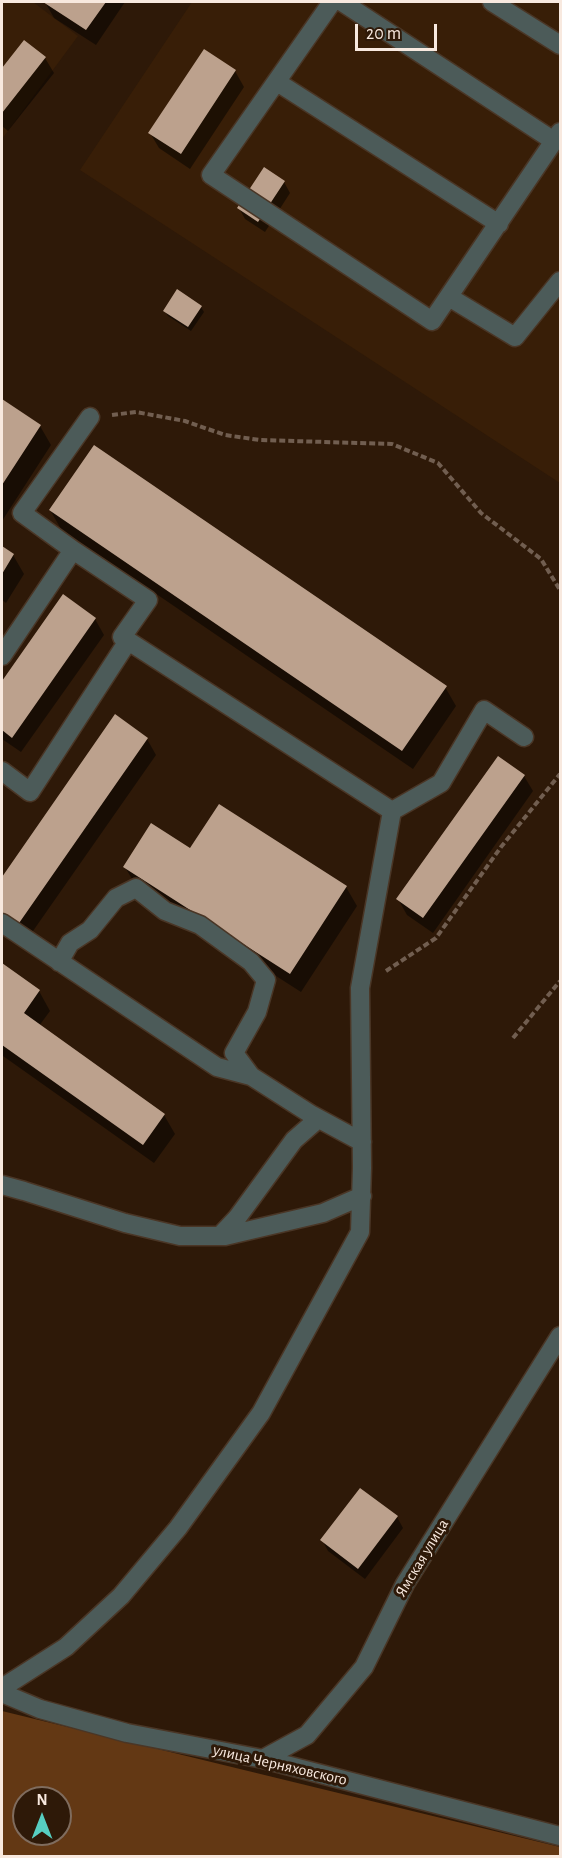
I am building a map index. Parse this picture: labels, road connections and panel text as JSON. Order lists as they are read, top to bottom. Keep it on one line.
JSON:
{"streets":{"lane":["Ямская улица","улица Черняховского"]},"crossings":[["Ямская улица","улица Черняховского"]],"scale_bar":"20 m","north":"top"}
